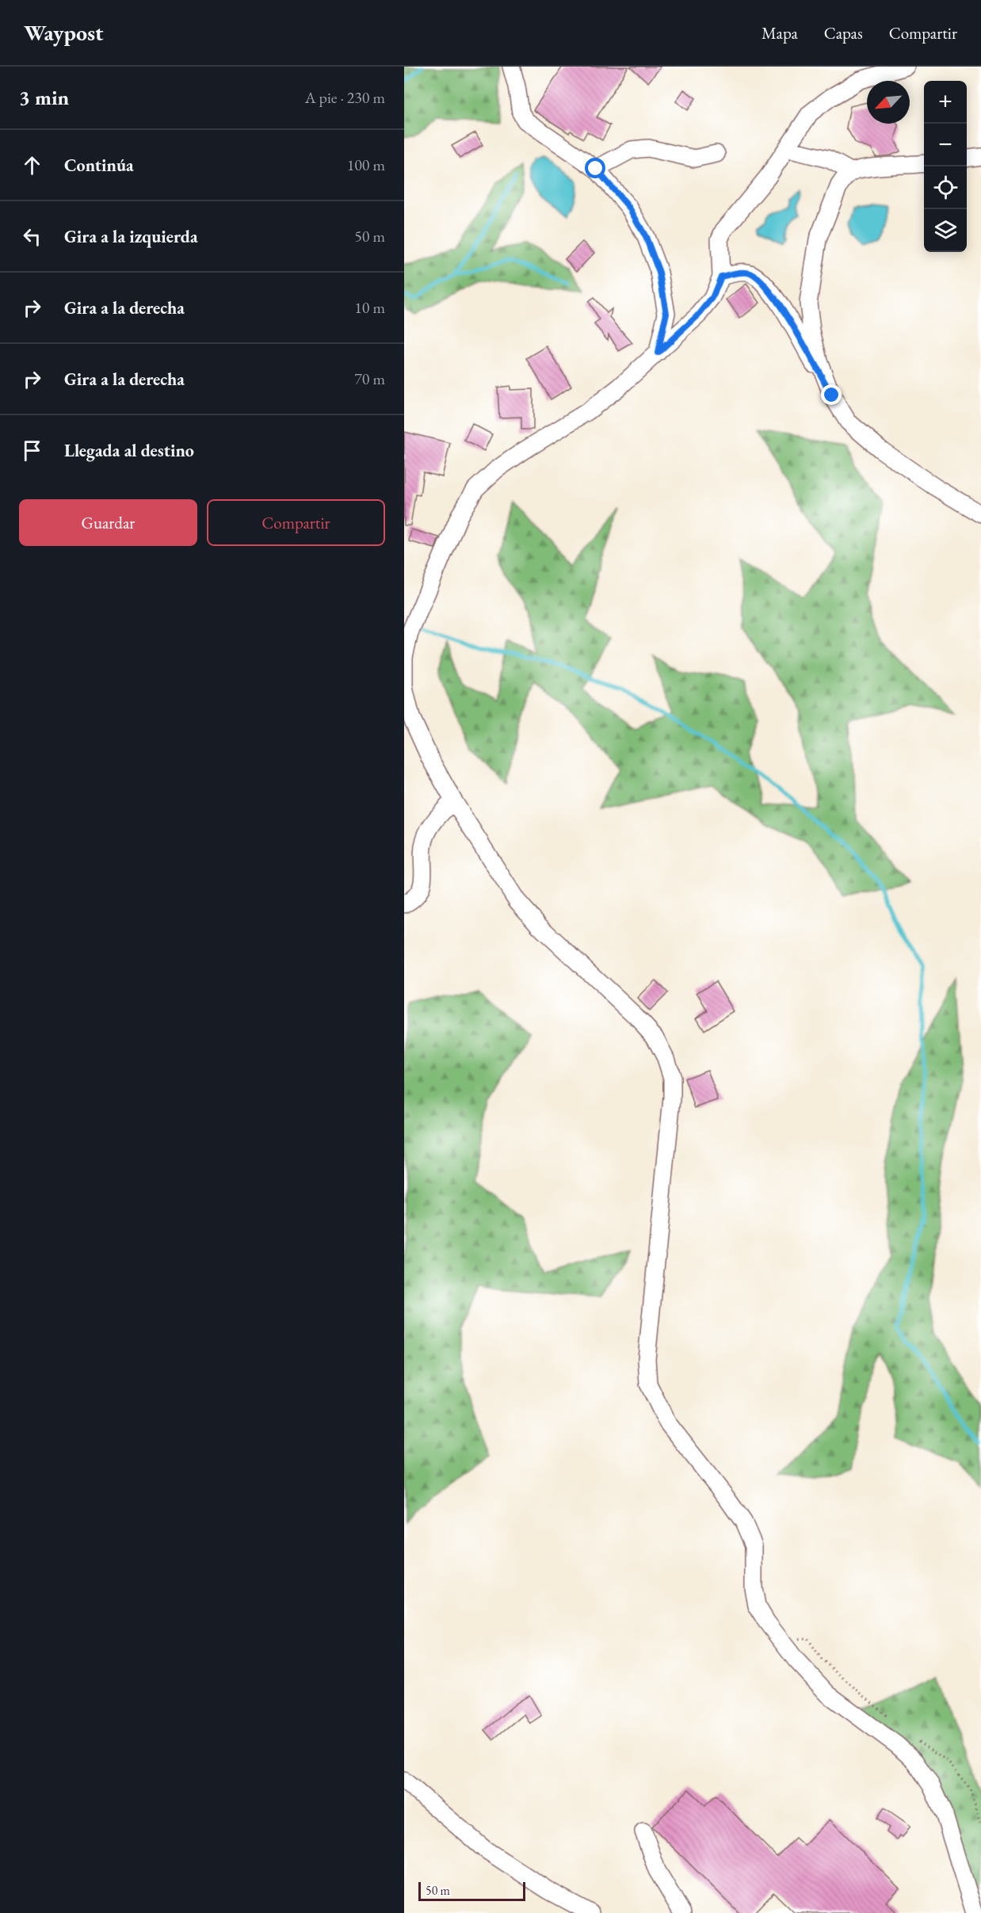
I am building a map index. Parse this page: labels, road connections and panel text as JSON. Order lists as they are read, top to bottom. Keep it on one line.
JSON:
{"scale_bar":"50 m","north":"bottom left","page":{"header":"Waypost","nav":["Mapa","Capas","Compartir"],"heading":["3 min","A pie · 230 m"],"map_buttons":["+","−"],"list":[["Continúa","100 m"],["Gira a la izquierda","50 m"],["Gira a la derecha","10 m"],["Gira a la derecha","70 m"],"Llegada al destino"],"buttons":["Guardar","Compartir"],"scale":"50 m"}}
